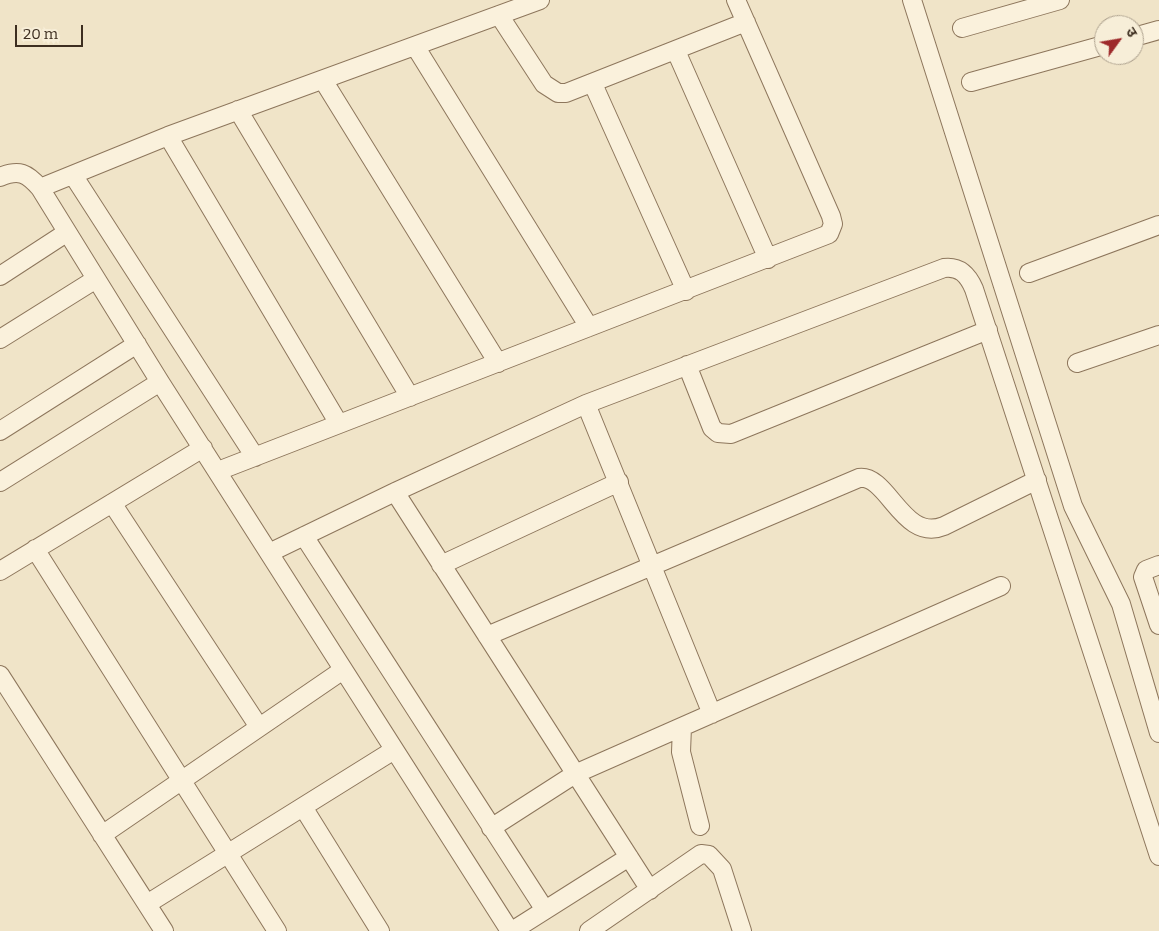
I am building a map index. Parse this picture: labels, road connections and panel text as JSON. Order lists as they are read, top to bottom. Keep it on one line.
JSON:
{"scale_bar":"20 m","north":"top right"}
